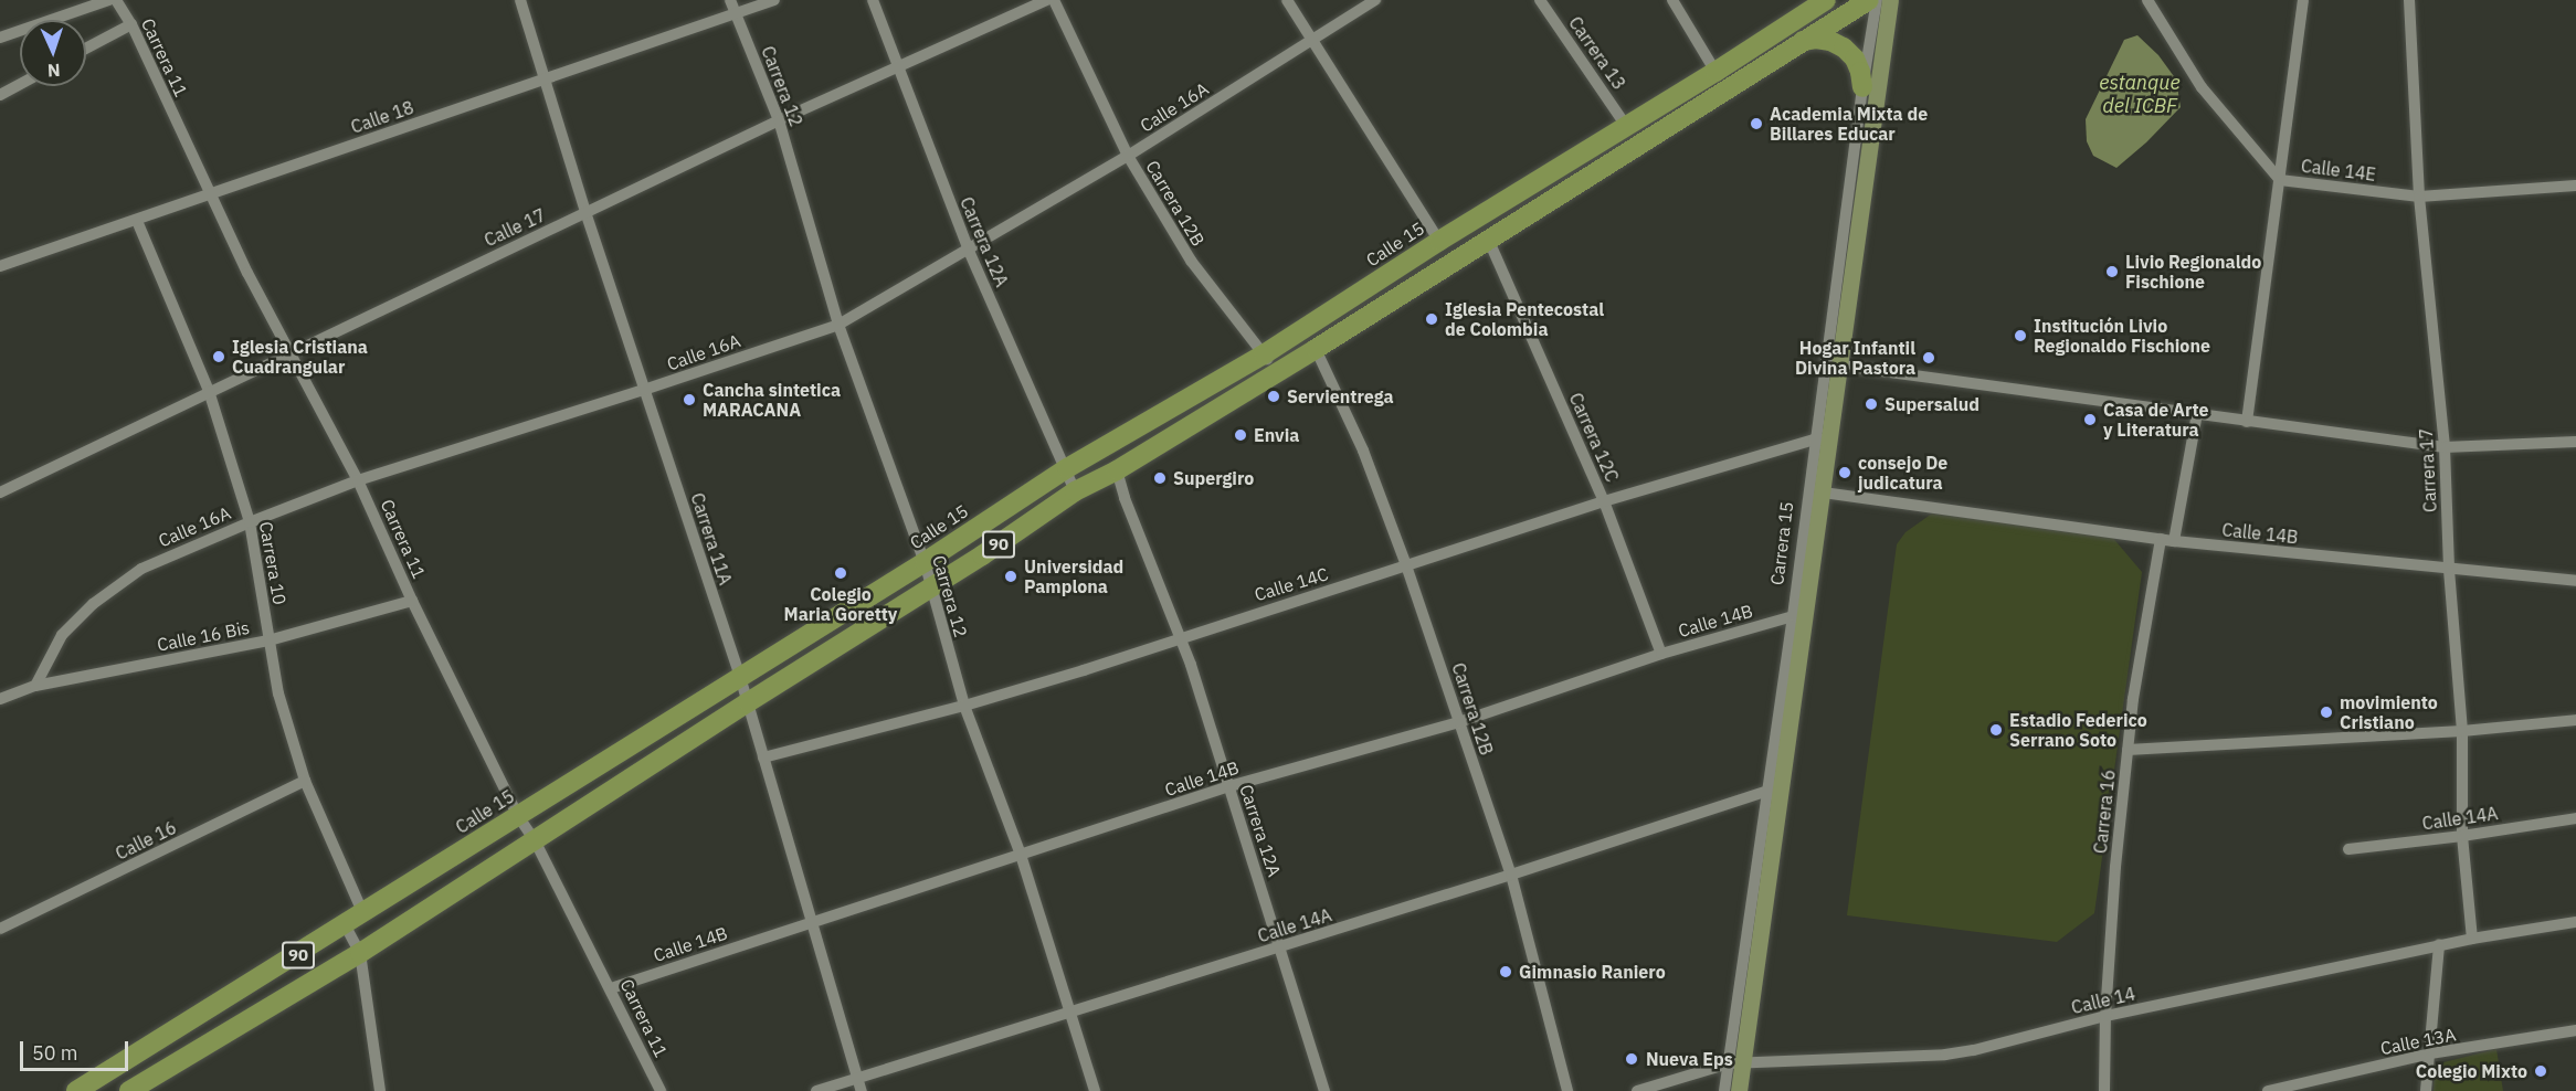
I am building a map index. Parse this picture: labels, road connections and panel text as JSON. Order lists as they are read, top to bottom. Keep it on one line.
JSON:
{"streets":{"highway":["Calle 15","90"],"main road":["Carrera 15"],"street":["Carrera 13","Carrera 11","Carrera 12","Calle 16A","Calle 18","Calle 14E","Carrera 12B","Calle 17","Carrera 12A","Carrera 12C","Carrera 17","Calle 14B","Carrera 11A","Carrera 10","Calle 14C","Calle 16 Bis","Carrera 16","Calle 14A","Calle 16","Calle 14","Calle 13A"]},"crossings":[["Carrera 13","Calle 15"],["Carrera 11","Calle 16A"],["Carrera 11","Calle 18"],["Carrera 11","Calle 17"],["Carrera 11","Calle 15"],["Carrera 11","Calle 14B"],["Carrera 11","90"],["Carrera 11","Calle 16 Bis"],["Carrera 12","Calle 16A"],["Carrera 12","Calle 18"],["Carrera 12","Calle 17"],["Carrera 12","Calle 15"],["Carrera 12","Calle 14B"],["Carrera 12","90"],["Carrera 12","Calle 14C"],["Carrera 12","Calle 14A"],["Calle 16A","Carrera 12B"],["Calle 16A","Carrera 12A"],["Calle 16A","Carrera 11A"],["Calle 16A","Carrera 10"],["Calle 16A","Calle 16 Bis"],["Calle 18","Carrera 11A"],["Calle 18","Carrera 10"],["Calle 14E","Carrera 17"],["Carrera 12B","Calle 15"],["Carrera 12B","Calle 14B"],["Carrera 12B","90"],["Carrera 12B","Calle 14C"],["Carrera 12B","Calle 14A"],["Calle 17","Carrera 12A"],["Calle 17","Carrera 11A"],["Calle 17","Carrera 10"],["Carrera 12A","Calle 15"],["Carrera 12A","Calle 14B"],["Carrera 12A","90"],["Carrera 12A","Calle 14C"],["Carrera 12A","Calle 14A"],["Calle 15","Carrera 11A"],["Calle 15","Carrera 10"],["Carrera 12C","Calle 14B"],["Carrera 12C","90"],["Carrera 12C","Calle 14C"],["Carrera 17","Calle 14B"],["Carrera 17","Calle 14A"],["Carrera 17","Calle 14"],["Calle 14B","Carrera 11A"],["Calle 14B","Carrera 15"],["Calle 14B","Carrera 16"],["Carrera 11A","90"],["Carrera 11A","Calle 14C"],["Carrera 11A","Calle 14A"],["Carrera 15","Calle 14C"],["Carrera 15","Calle 14A"],["Carrera 15","Calle 14"],["Carrera 10","Calle 16 Bis"],["Carrera 10","Calle 16"],["Carrera 16","Calle 14"]],"water":["estanque del ICBF"],"places":["Academia Mixta de Billares Educar","Livio Regionaldo Fischione","Iglesia Pentecostal de Colombia","Institución Livio Regionaldo Fischione","Iglesia Cristiana Cuadrangular","Hogar Infantil Divina Pastora","Servientrega","Cancha sintetica MARACANA","Supersalud","Casa de Arte y Literatura","Envia","consejo De judicatura","Supergiro","Colegio Maria Goretty","Universidad Pamplona","movimiento Cristiano","Estadio Federico Serrano Soto","Gimnasio Raniero","Nueva Eps","Colegio Mixto"],"scale_bar":"50 m","north":"bottom"}
